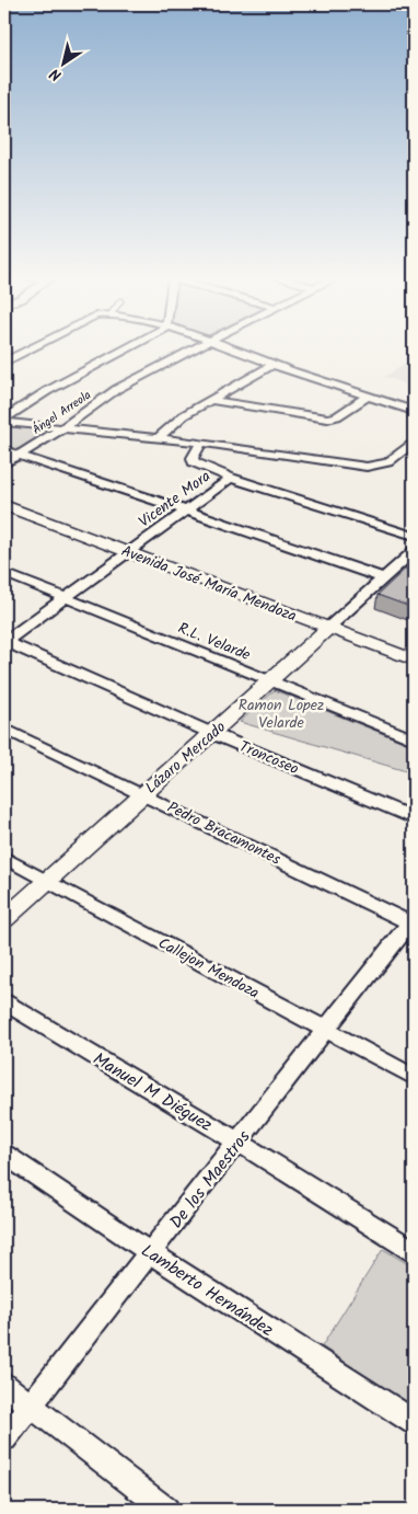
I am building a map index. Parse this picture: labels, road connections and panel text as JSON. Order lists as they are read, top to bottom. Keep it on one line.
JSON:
{"streets":{"street":["Ángel Arreola","Vicente Mora","Avenida José María Mendoza","R.L. Velarde","Lázaro Mercado","Troncoseo","Pedro Bracamontes","Callejon Mendoza","Manuel M Diéguez","De los Maestros","Lamberto Hernández"]},"crossings":[["Vicente Mora","Avenida José María Mendoza"],["Vicente Mora","R.L. Velarde"],["Vicente Mora","Troncoseo"],["Avenida José María Mendoza","Lázaro Mercado"],["R.L. Velarde","Lázaro Mercado"],["Lázaro Mercado","Troncoseo"],["Lázaro Mercado","Pedro Bracamontes"],["Lázaro Mercado","Callejon Mendoza"],["Pedro Bracamontes","De los Maestros"],["Callejon Mendoza","De los Maestros"],["Manuel M Diéguez","De los Maestros"],["De los Maestros","Lamberto Hernández"]],"parks":["Ramon Lopez Velarde"],"north":"bottom left"}
